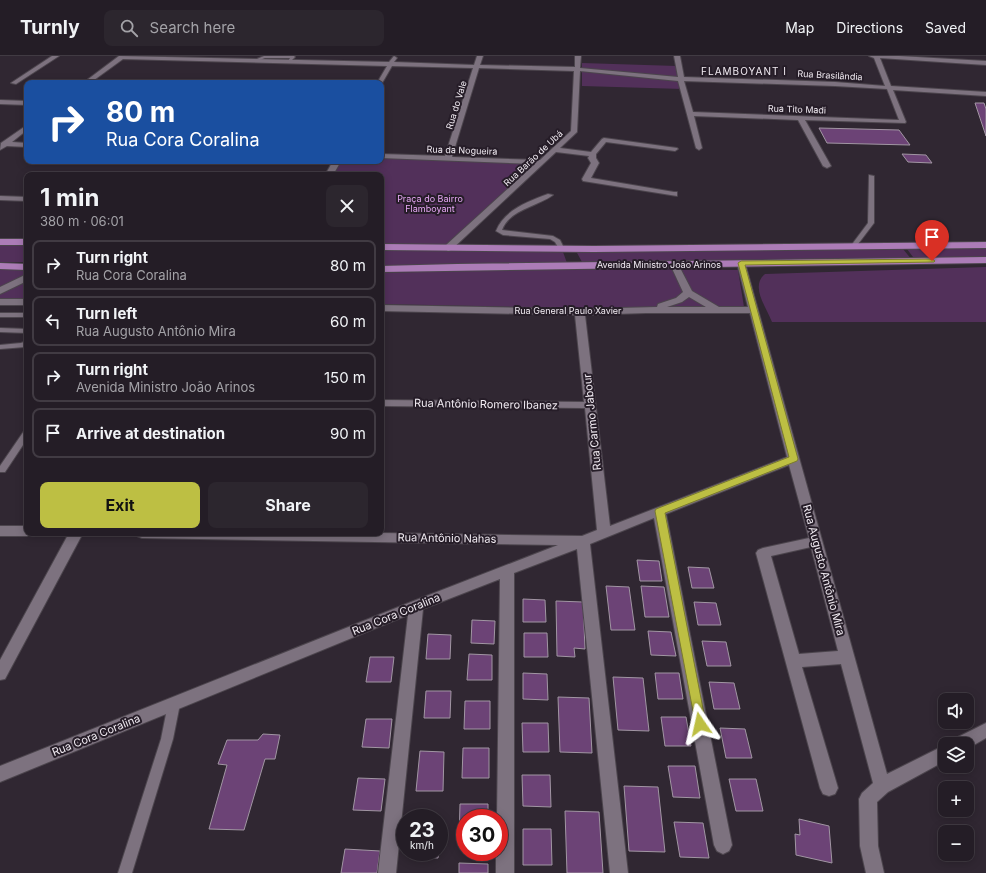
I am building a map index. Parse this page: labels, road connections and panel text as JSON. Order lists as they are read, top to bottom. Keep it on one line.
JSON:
{"streets":{"main road":["Avenida Ministro João Arinos"],"street":["Rua Brasilândia","Rua do Vale","Rua Tito Madi","Rua da Nogueira","Rua Barão de Ubá","Rua General Paulo Xavier","Rua Antônio Romero Ibanez","Rua Carmo Jabour","Rua Antônio Nahas","Rua Augusto Antônio Mira","Rua Cora Coralina"]},"crossings":[["Rua Brasilândia","Rua do Vale"],["Rua Brasilândia","Rua Tito Madi"],["Rua Brasilândia","Rua Barão de Ubá"],["Rua do Vale","Rua da Nogueira"],["Rua da Nogueira","Rua Barão de Ubá"],["Rua Barão de Ubá","Avenida Ministro João Arinos"],["Avenida Ministro João Arinos","Rua Augusto Antônio Mira"],["Rua General Paulo Xavier","Rua Carmo Jabour"],["Rua General Paulo Xavier","Rua Augusto Antônio Mira"],["Rua Antônio Romero Ibanez","Rua Carmo Jabour"],["Rua Carmo Jabour","Rua Cora Coralina"],["Rua Antônio Nahas","Rua Cora Coralina"],["Rua Augusto Antônio Mira","Rua Cora Coralina"]],"districts":["FLAMBOYANT I"],"parks":["Praça do Bairro Flamboyant"],"page":{"header":"Turnly","search":"Search here","nav":["Map","Directions","Saved"],"turn":["80 m","Rua Cora Coralina"],"heading":["1 min","380 m · 06:01"],"list":[{"name":"Turn right","note":"Rua Cora Coralina","value":"80 m"},{"name":"Turn left","note":"Rua Augusto Antônio Mira","value":"60 m"},{"name":"Turn right","note":"Avenida Ministro João Arinos","value":"150 m"},{"name":"Arrive at destination","value":"90 m"}],"buttons":["Exit","Share"],"map_buttons":["+","−"],"speed":"23 km/h","limit":"30"}}
